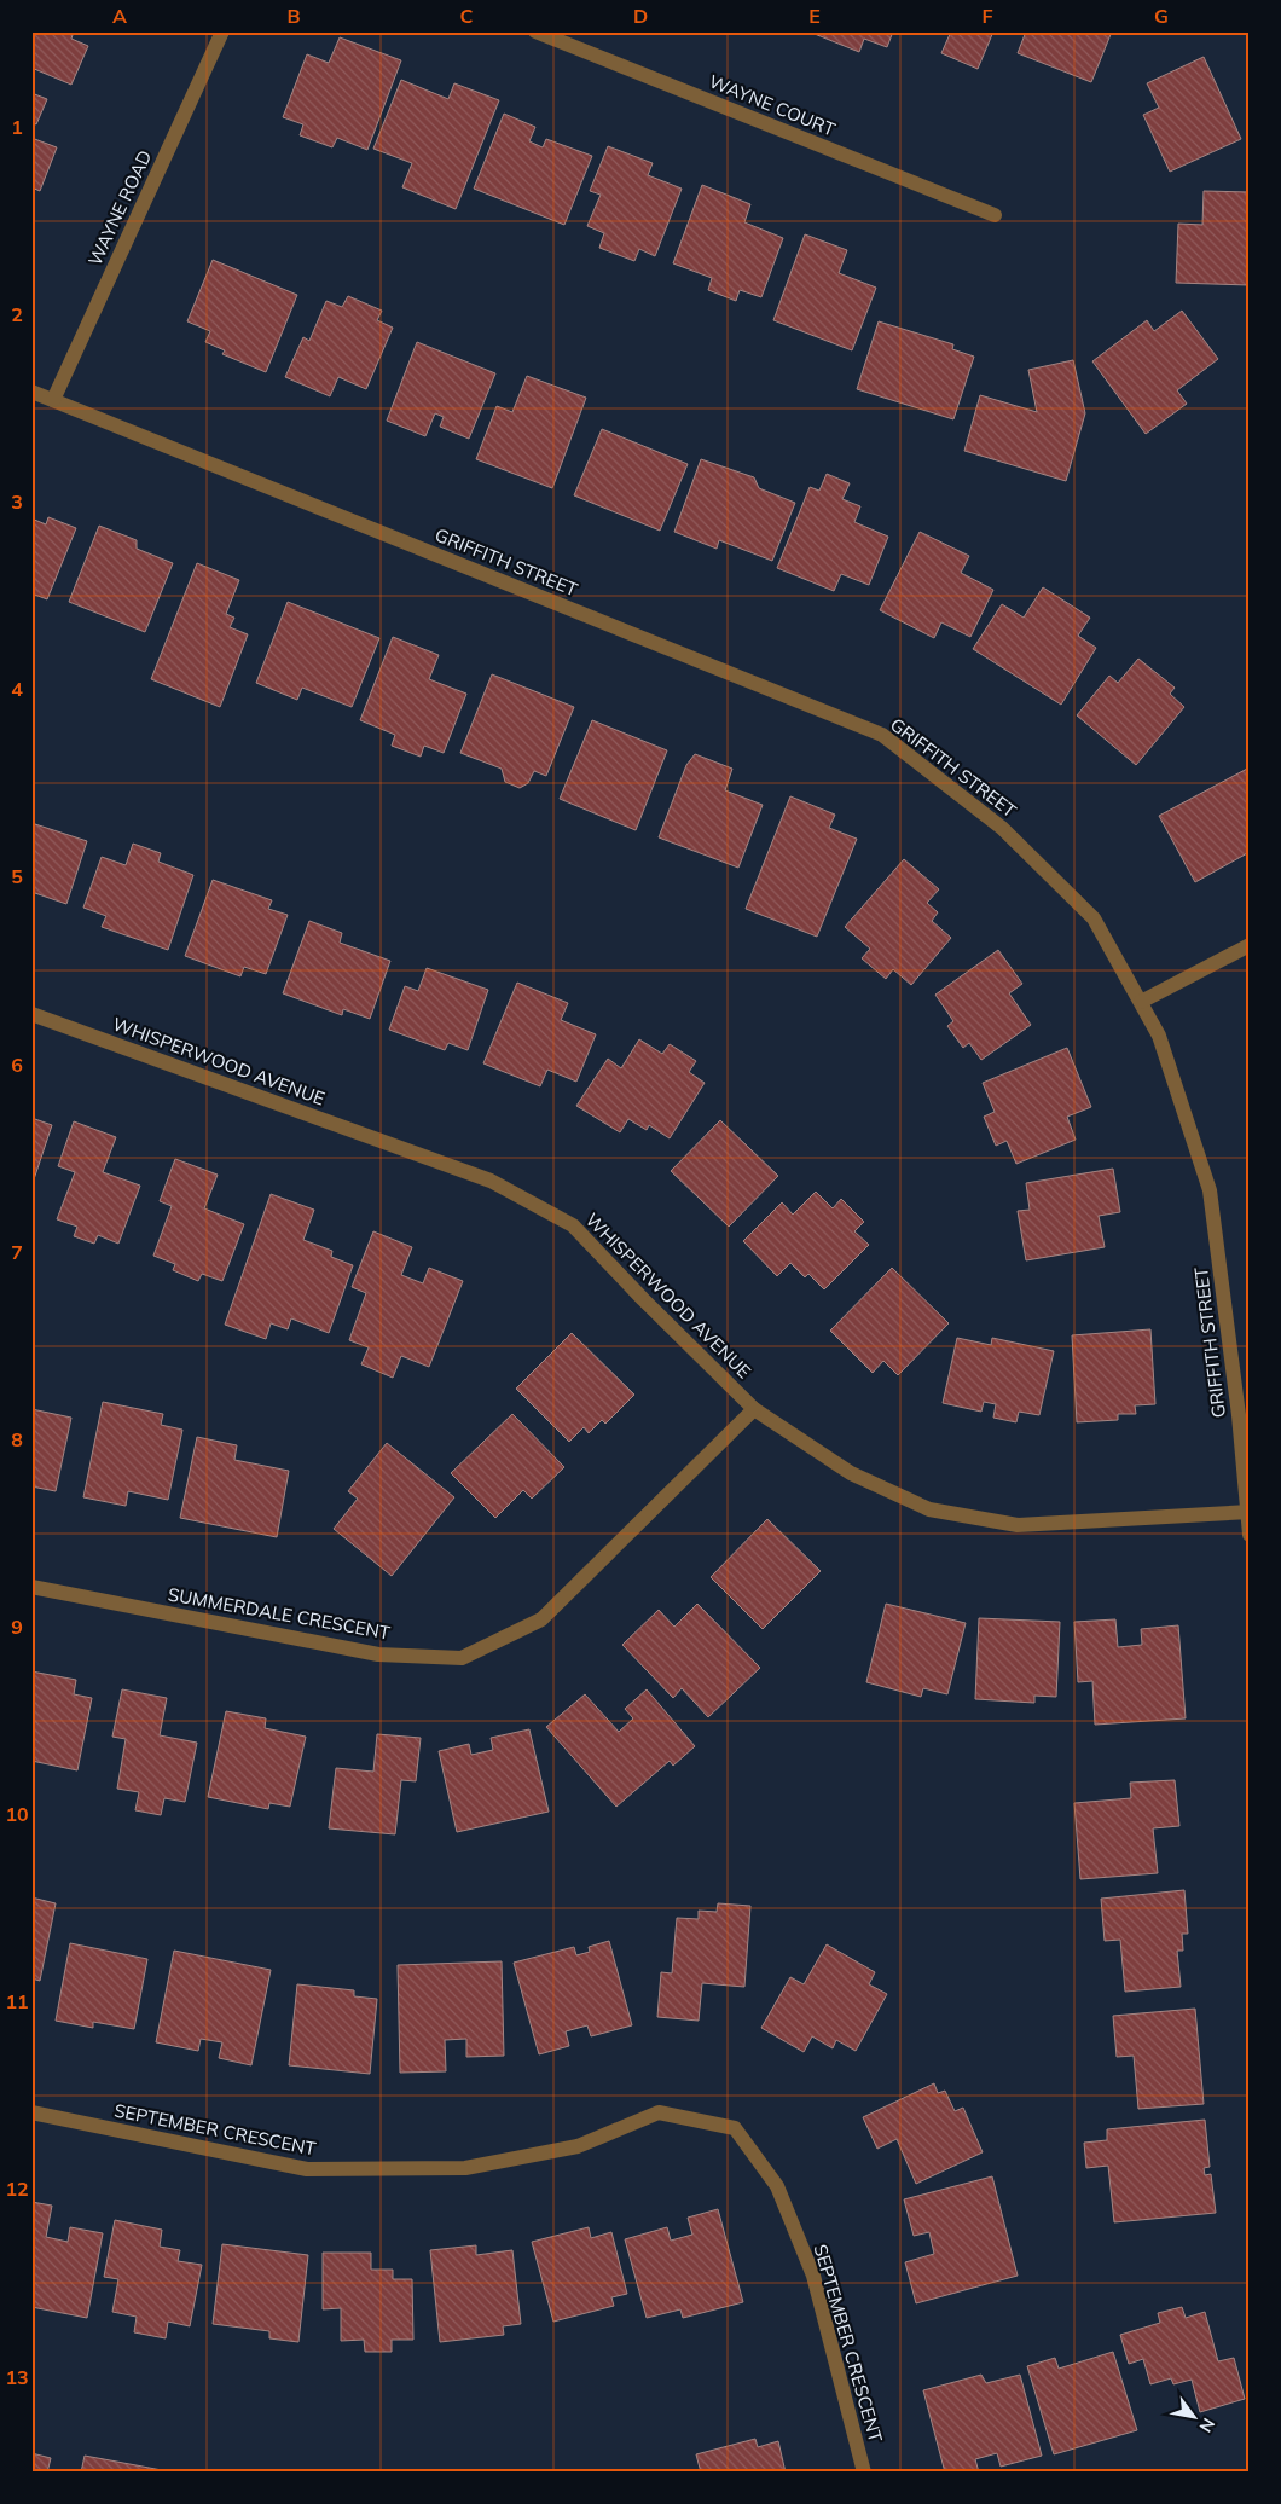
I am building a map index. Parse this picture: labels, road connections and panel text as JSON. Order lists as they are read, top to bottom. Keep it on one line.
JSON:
{"streets":{"street":["WAYNE COURT","WAYNE ROAD","GRIFFITH STREET","WHISPERWOOD AVENUE","SUMMERDALE CRESCENT","SEPTEMBER CRESCENT"]},"crossings":[["WAYNE ROAD","GRIFFITH STREET"],["GRIFFITH STREET","WHISPERWOOD AVENUE"],["WHISPERWOOD AVENUE","SUMMERDALE CRESCENT"]],"north":"bottom right","grid":{"columns":["A","B","C","D","E","F","G"],"rows":["1","2","3","4","5","6","7","8","9","10","11","12","13"]}}
